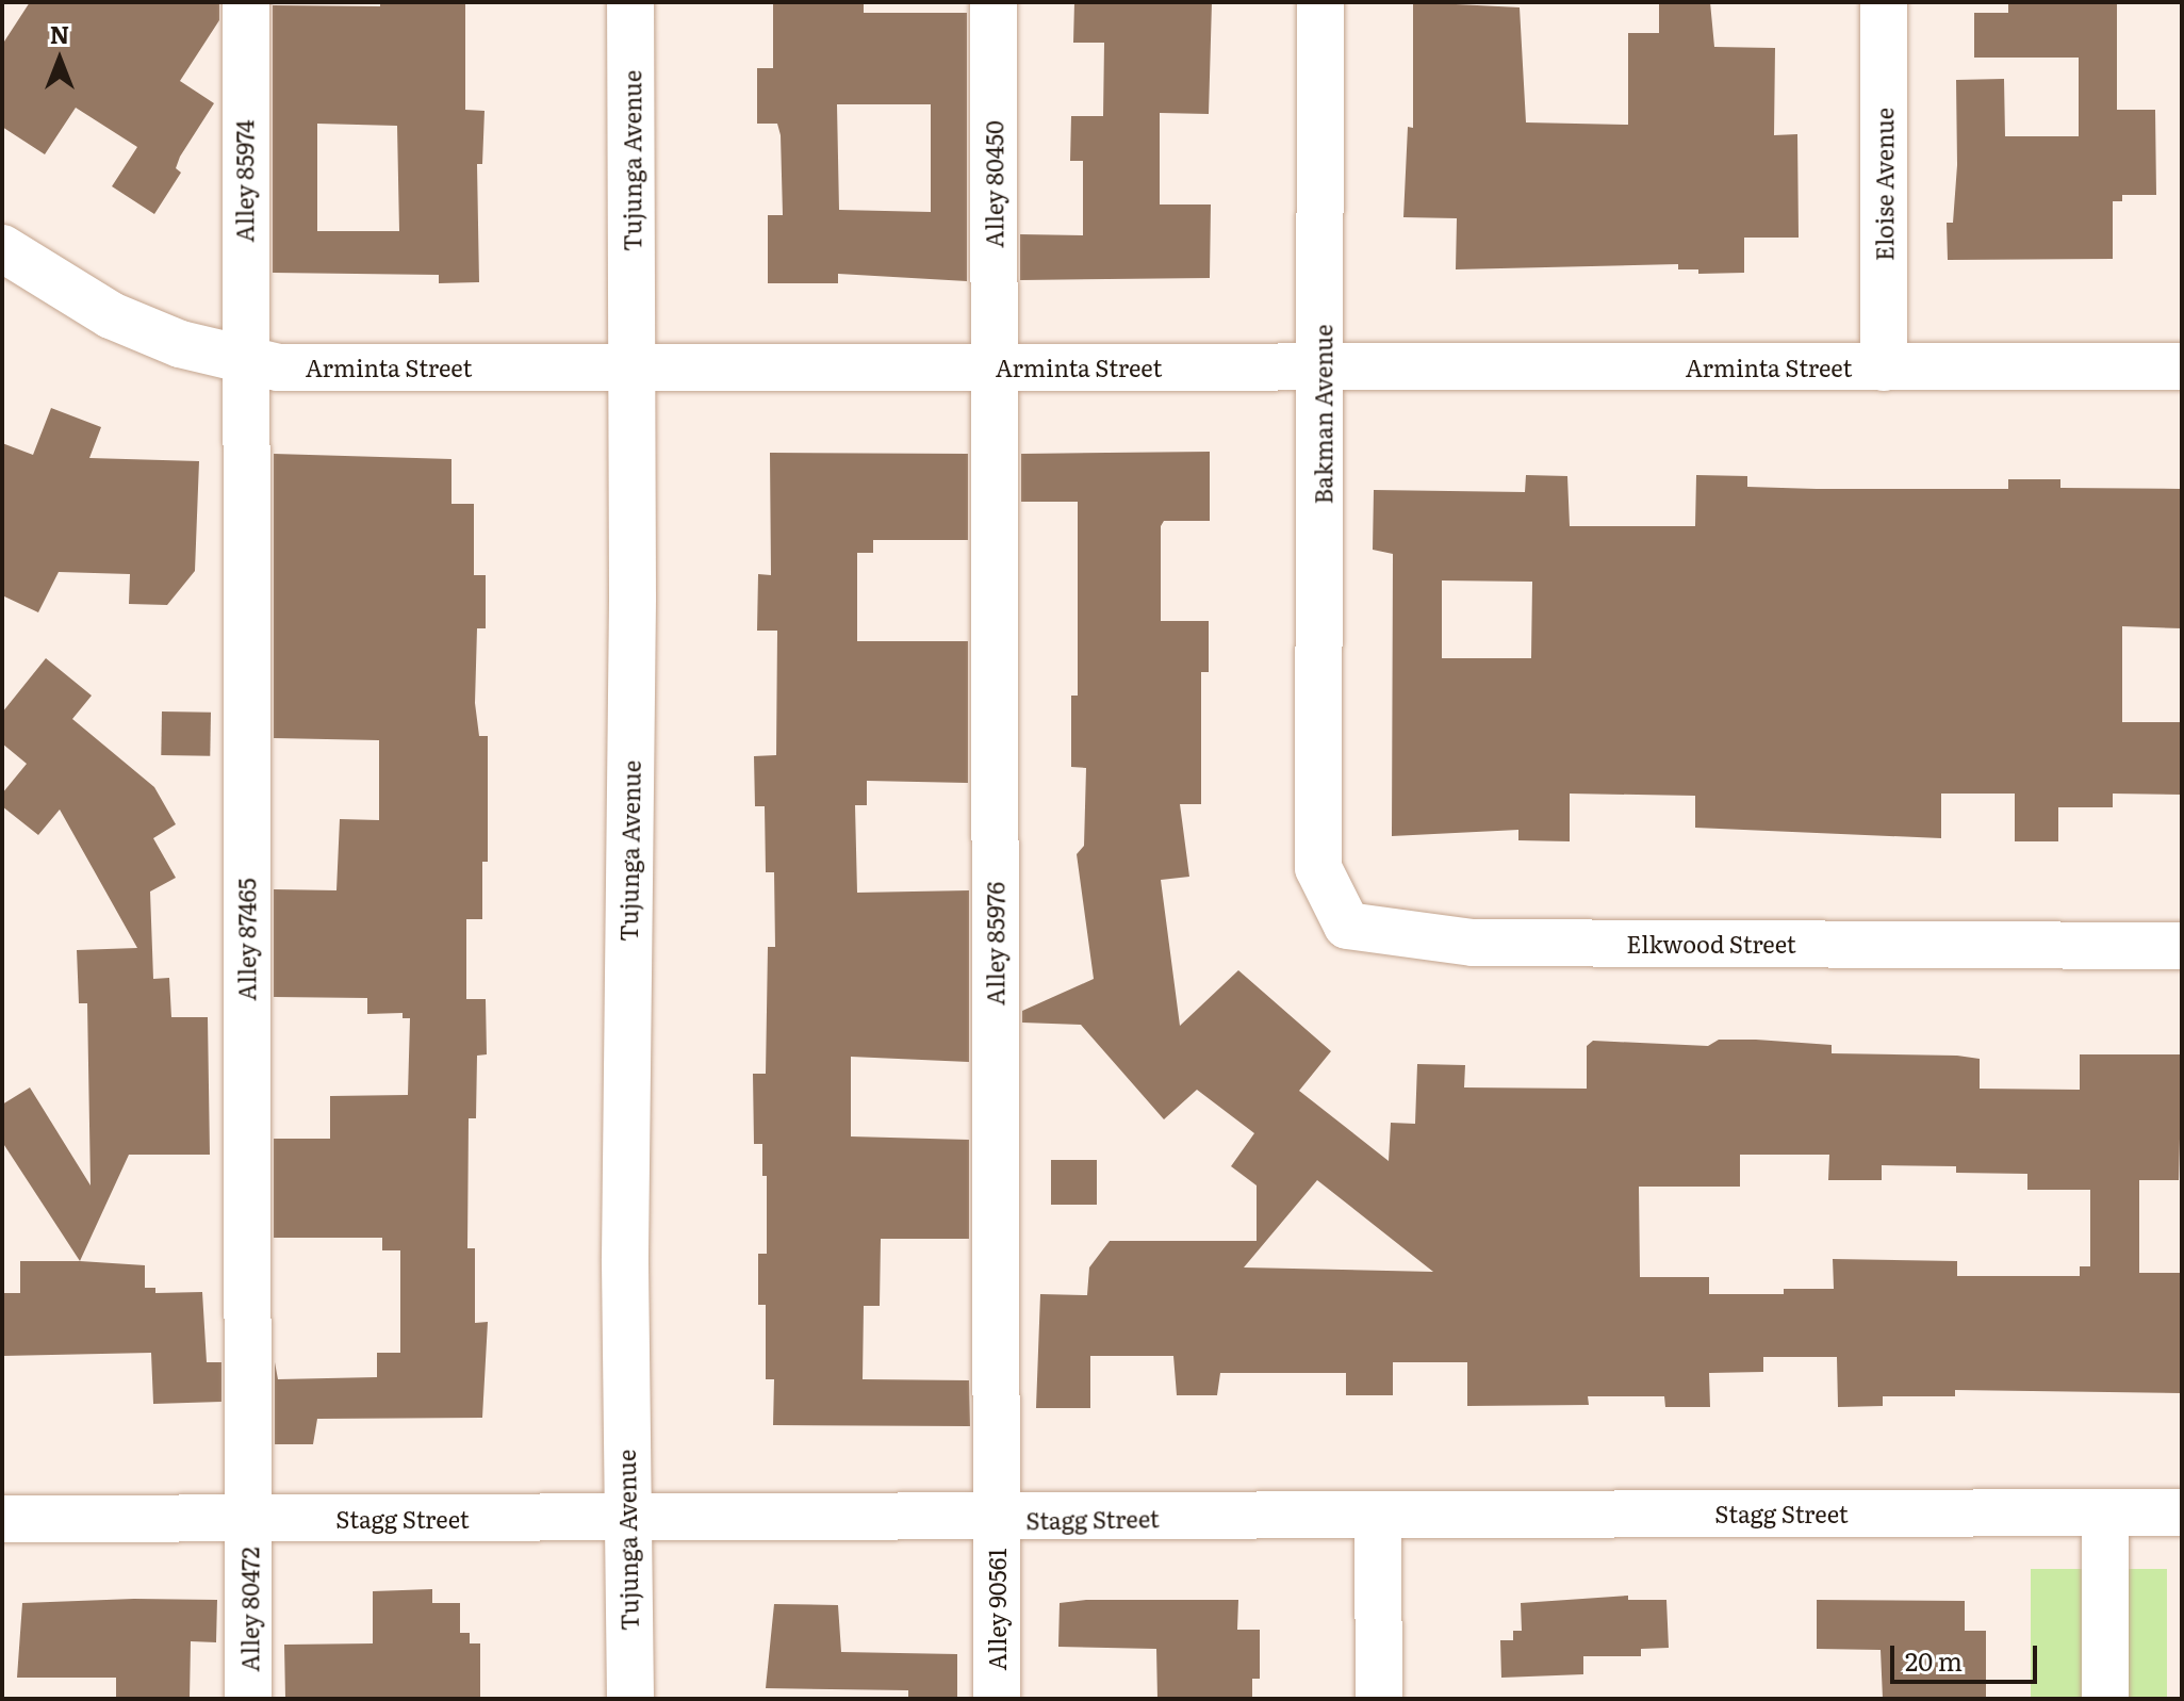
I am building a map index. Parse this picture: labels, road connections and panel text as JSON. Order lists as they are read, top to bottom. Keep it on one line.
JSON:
{"streets":{"street":["Tujunga Avenue","Alley 85974","Alley 80450","Eloise Avenue","Arminta Street","Bakman Avenue","Alley 87465","Alley 85976","Elkwood Street","Stagg Street","Alley 80472","Alley 90561"]},"crossings":[["Tujunga Avenue","Arminta Street"],["Tujunga Avenue","Stagg Street"],["Alley 85974","Arminta Street"],["Alley 85974","Alley 87465"],["Alley 80450","Arminta Street"],["Alley 80450","Alley 85976"],["Eloise Avenue","Arminta Street"],["Arminta Street","Bakman Avenue"],["Arminta Street","Alley 87465"],["Arminta Street","Alley 85976"],["Bakman Avenue","Elkwood Street"],["Alley 87465","Stagg Street"],["Alley 87465","Alley 80472"],["Alley 85976","Stagg Street"],["Alley 85976","Alley 90561"],["Stagg Street","Alley 80472"],["Stagg Street","Alley 90561"]],"scale_bar":"20 m","north":"top"}
